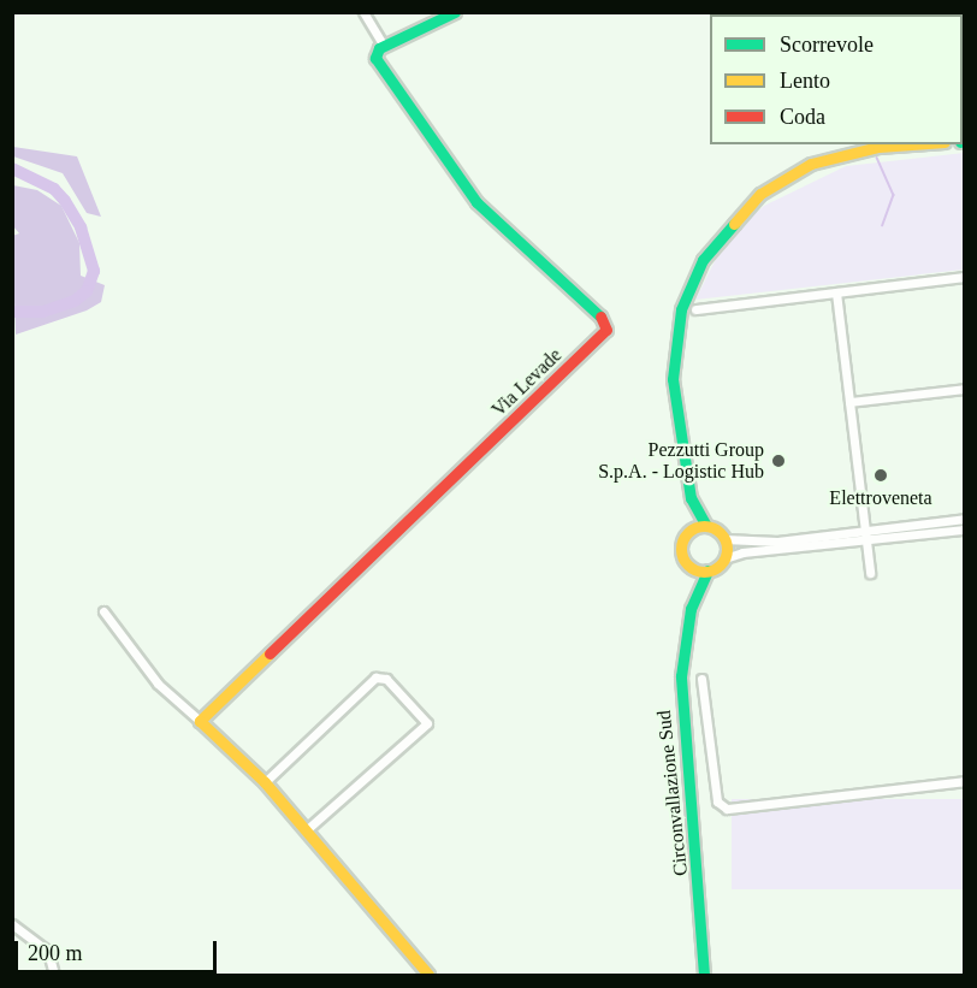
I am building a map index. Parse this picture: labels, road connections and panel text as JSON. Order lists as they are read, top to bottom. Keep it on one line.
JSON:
{"streets":{"street":["Via Levade","Circonvallazione Sud"]},"places":["Pezzutti Group S.p.A. - Logistic Hub","Elettroveneta"],"legend":["Scorrevole","Lento","Coda"],"scale_bar":"200 m"}
